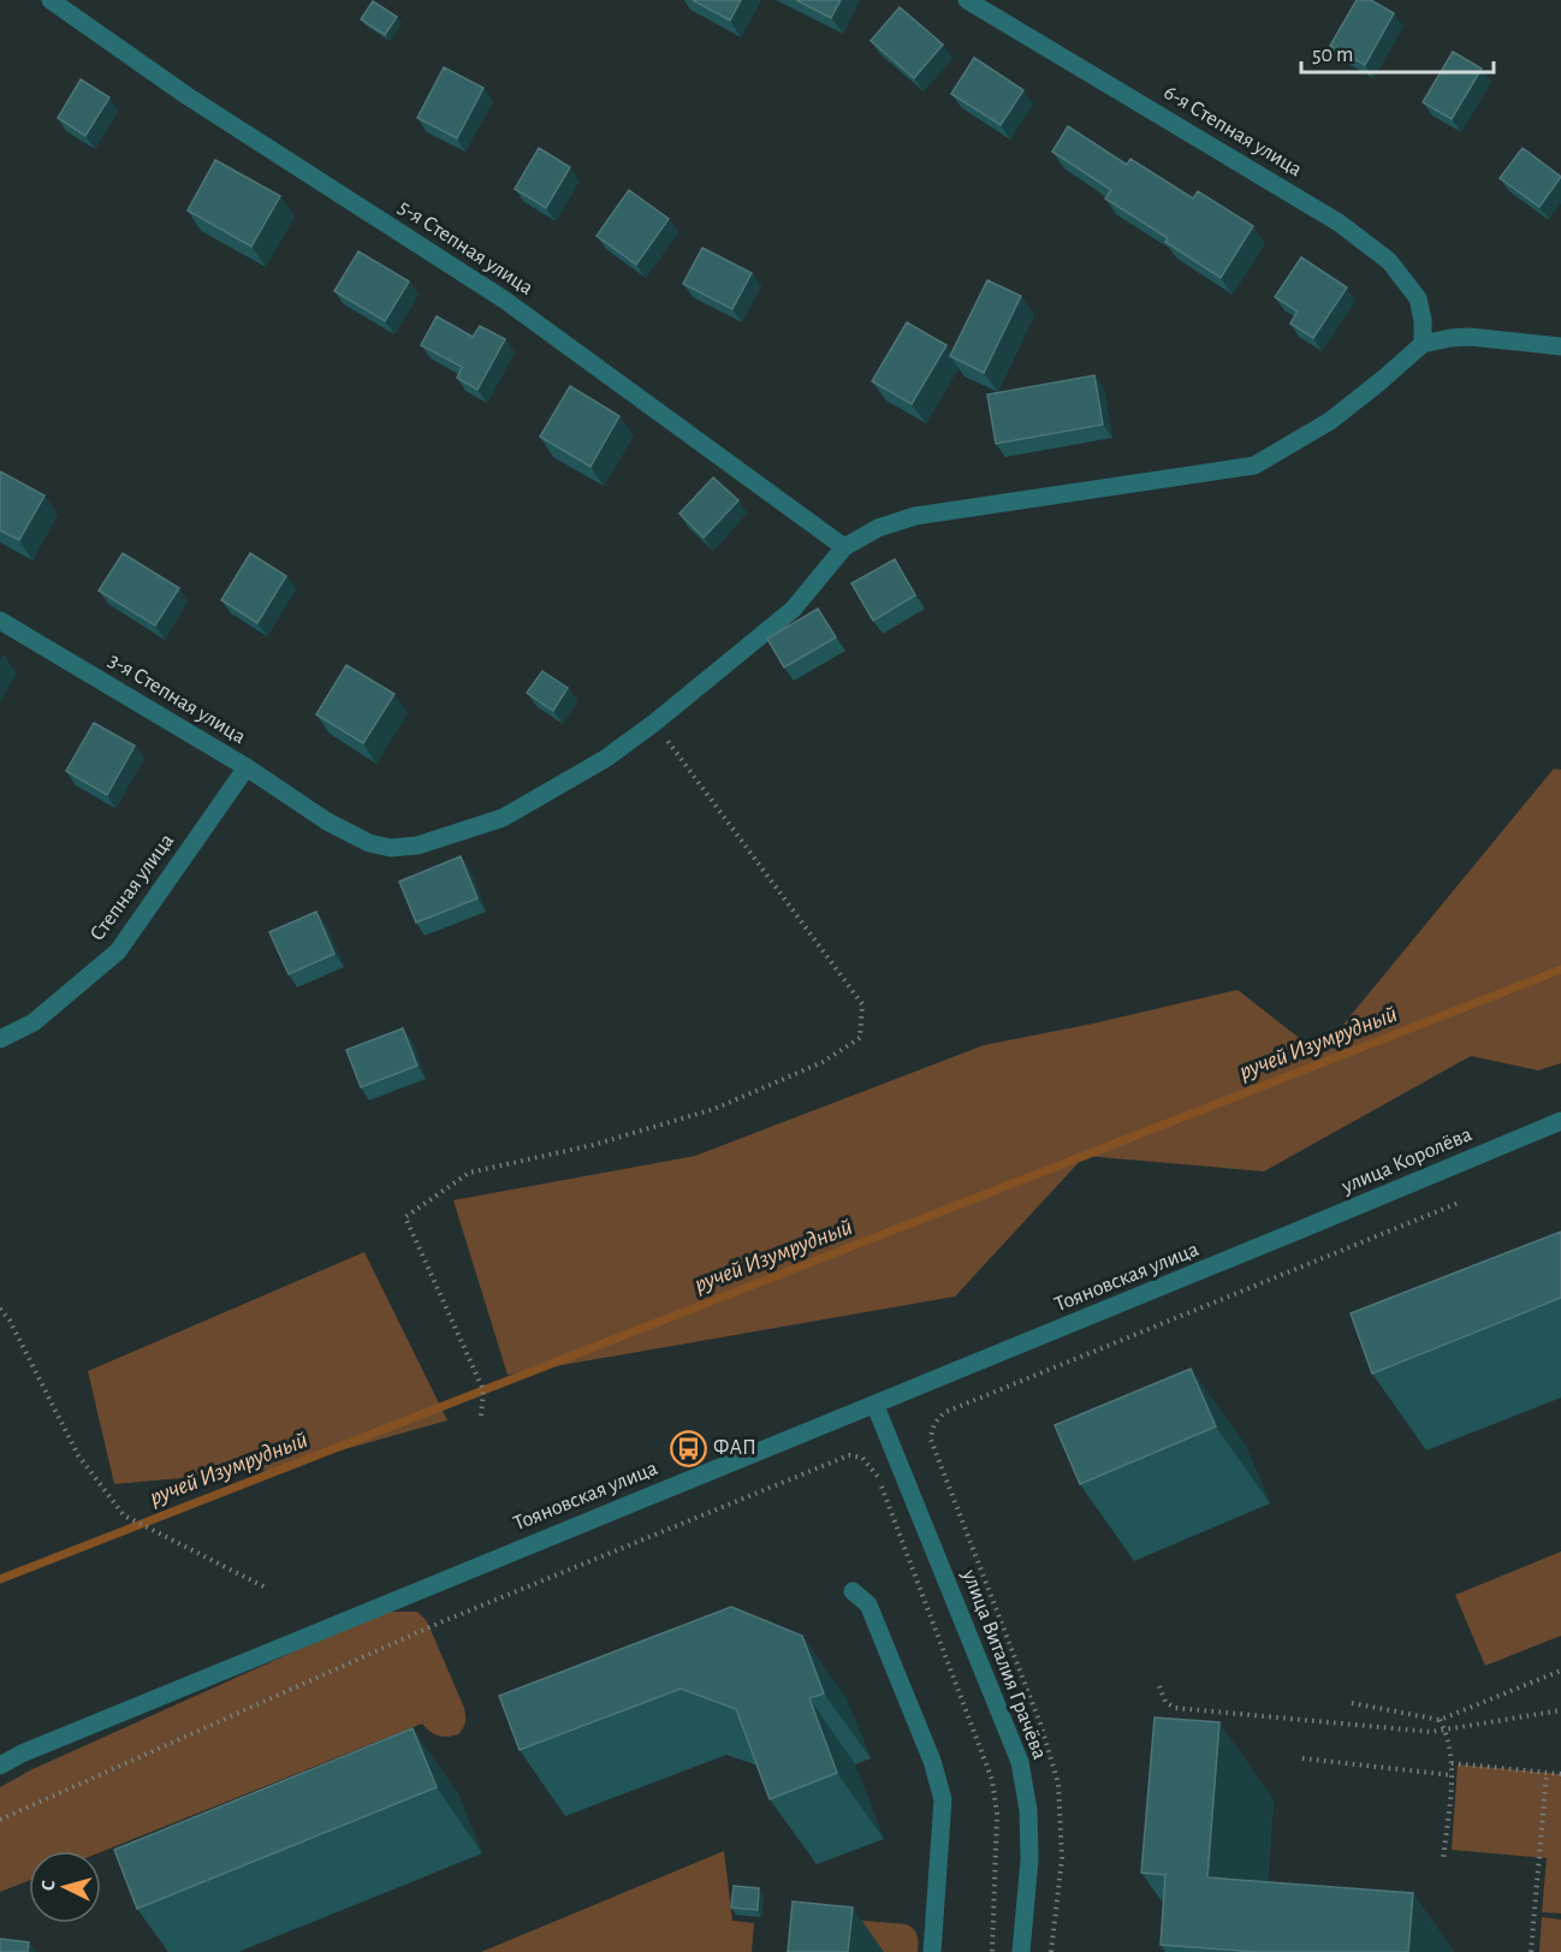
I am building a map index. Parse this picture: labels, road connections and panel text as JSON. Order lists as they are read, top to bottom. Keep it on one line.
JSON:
{"streets":{"street":["6-я Степная улица","5-я Степная улица","3-я Степная улица","Степная улица","улица Королёва","Тояновская улица","улица Виталия Грачёва"]},"crossings":[["5-я Степная улица","3-я Степная улица"],["3-я Степная улица","Степная улица"],["улица Королёва","Тояновская улица"],["Тояновская улица","улица Виталия Грачёва"]],"water":["ручей Изумрудный"],"places":{"bus stop":["ФАП"]},"scale_bar":"50 m","north":"left"}
